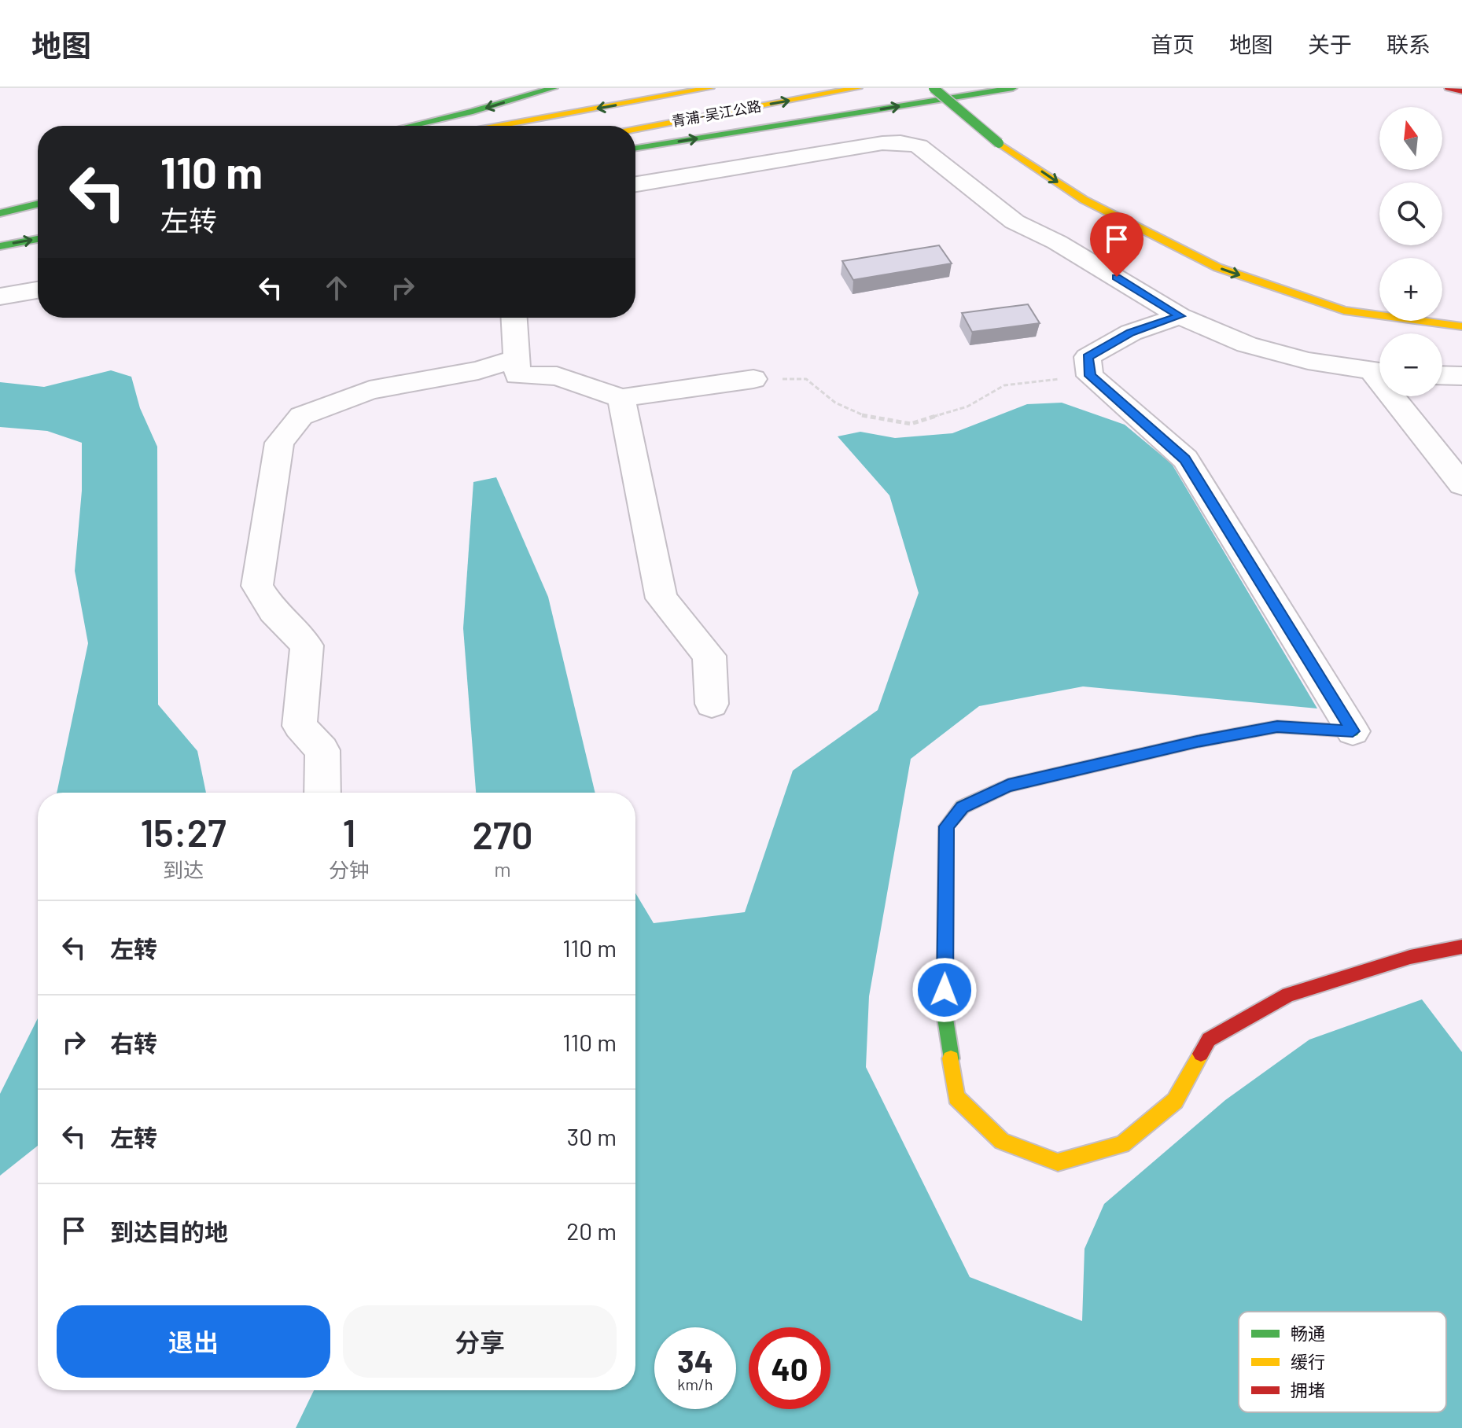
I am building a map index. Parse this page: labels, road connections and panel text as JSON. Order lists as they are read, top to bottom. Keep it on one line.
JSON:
{"streets":{"main road":["青浦-吴江公路"]},"legend":["畅通","缓行","拥堵"],"north":"top","page":{"header":"地图","nav":["首页","地图","关于","联系"],"map_buttons":["+","−"],"turn":["110 m","左转"],"eta":["15:27","到达","1","分钟","270","m"],"list":[{"name":"左转","value":"110 m"},{"name":"右转","value":"110 m"},{"name":"左转","value":"30 m"},{"name":"到达目的地","value":"20 m"}],"buttons":["退出","分享"],"speed":"34 km/h","limit":"40"}}
